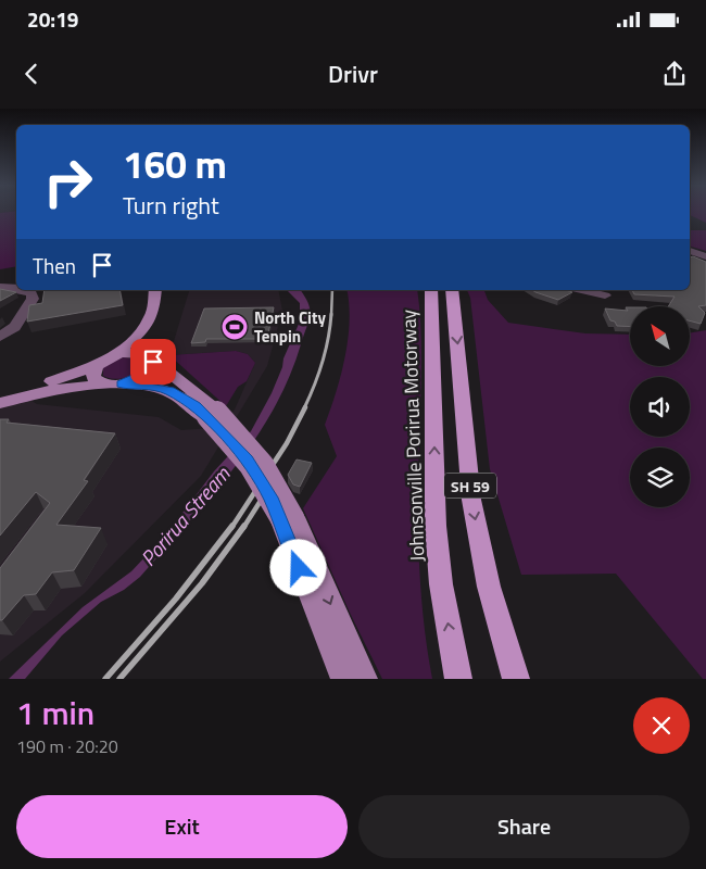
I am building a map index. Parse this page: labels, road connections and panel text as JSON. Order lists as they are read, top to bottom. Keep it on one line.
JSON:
{"streets":{"highway":["Johnsonville Porirua Motorway","SH 59"]},"water":["Porirua Stream"],"places":{"sports":["North City Tenpin"]},"north":"top left","page":{"status":"20:19","header":"Drivr","turn":["160 m","Turn right"],"then":"Then","heading":["1 min","190 m · 20:20"],"buttons":["Exit","Share"]}}
